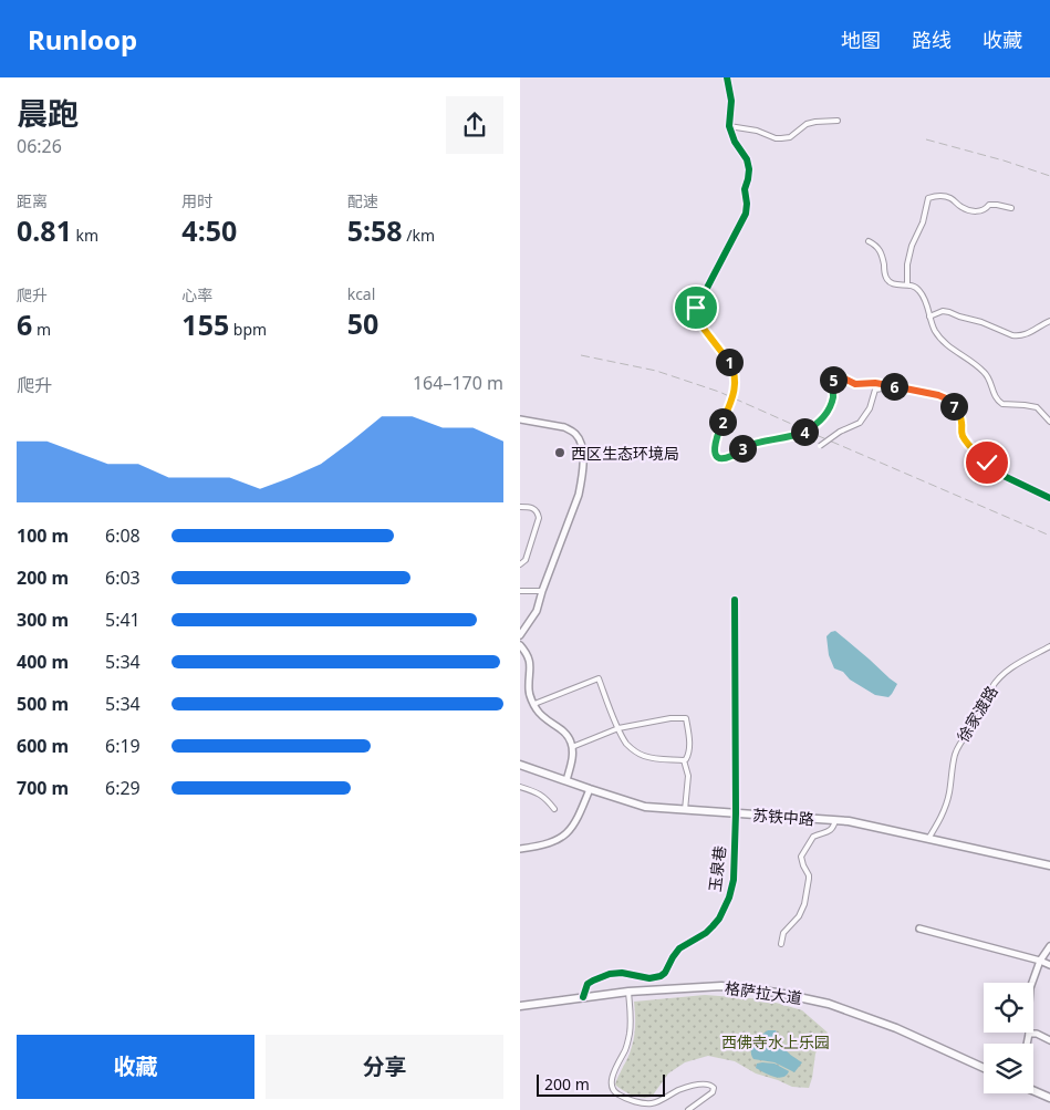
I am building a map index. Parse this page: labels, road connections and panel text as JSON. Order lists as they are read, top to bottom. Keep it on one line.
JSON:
{"streets":{"main road":["苏铁中路","格萨拉大道"],"street":["徐家渡路","玉泉巷"]},"crossings":[["徐家渡路","苏铁中路"],["苏铁中路","玉泉巷"],["玉泉巷","格萨拉大道"]],"parks":["西佛寺水上乐园"],"places":["西区生态环境局"],"scale_bar":"200 m","page":{"header":"Runloop","nav":["地图","路线","收藏"],"heading":["晨跑","06:26"],"stats":[["距离","0.81 km"],["用时","4:50"],["配速","5:58 /km"],["爬升","6 m"],["心率","155 bpm"],["kcal","50"]],"pins":["1","5","6","7","2","4","3"],"chart":["爬升","164–170 m"],"list":[{"name":"100 m","note":"6:08"},{"name":"200 m","note":"6:03"},{"name":"300 m","note":"5:41"},{"name":"400 m","note":"5:34"},{"name":"500 m","note":"5:34"},{"name":"600 m","note":"6:19"},{"name":"700 m","note":"6:29"}],"buttons":["收藏","分享"],"scale":"200 m"}}
